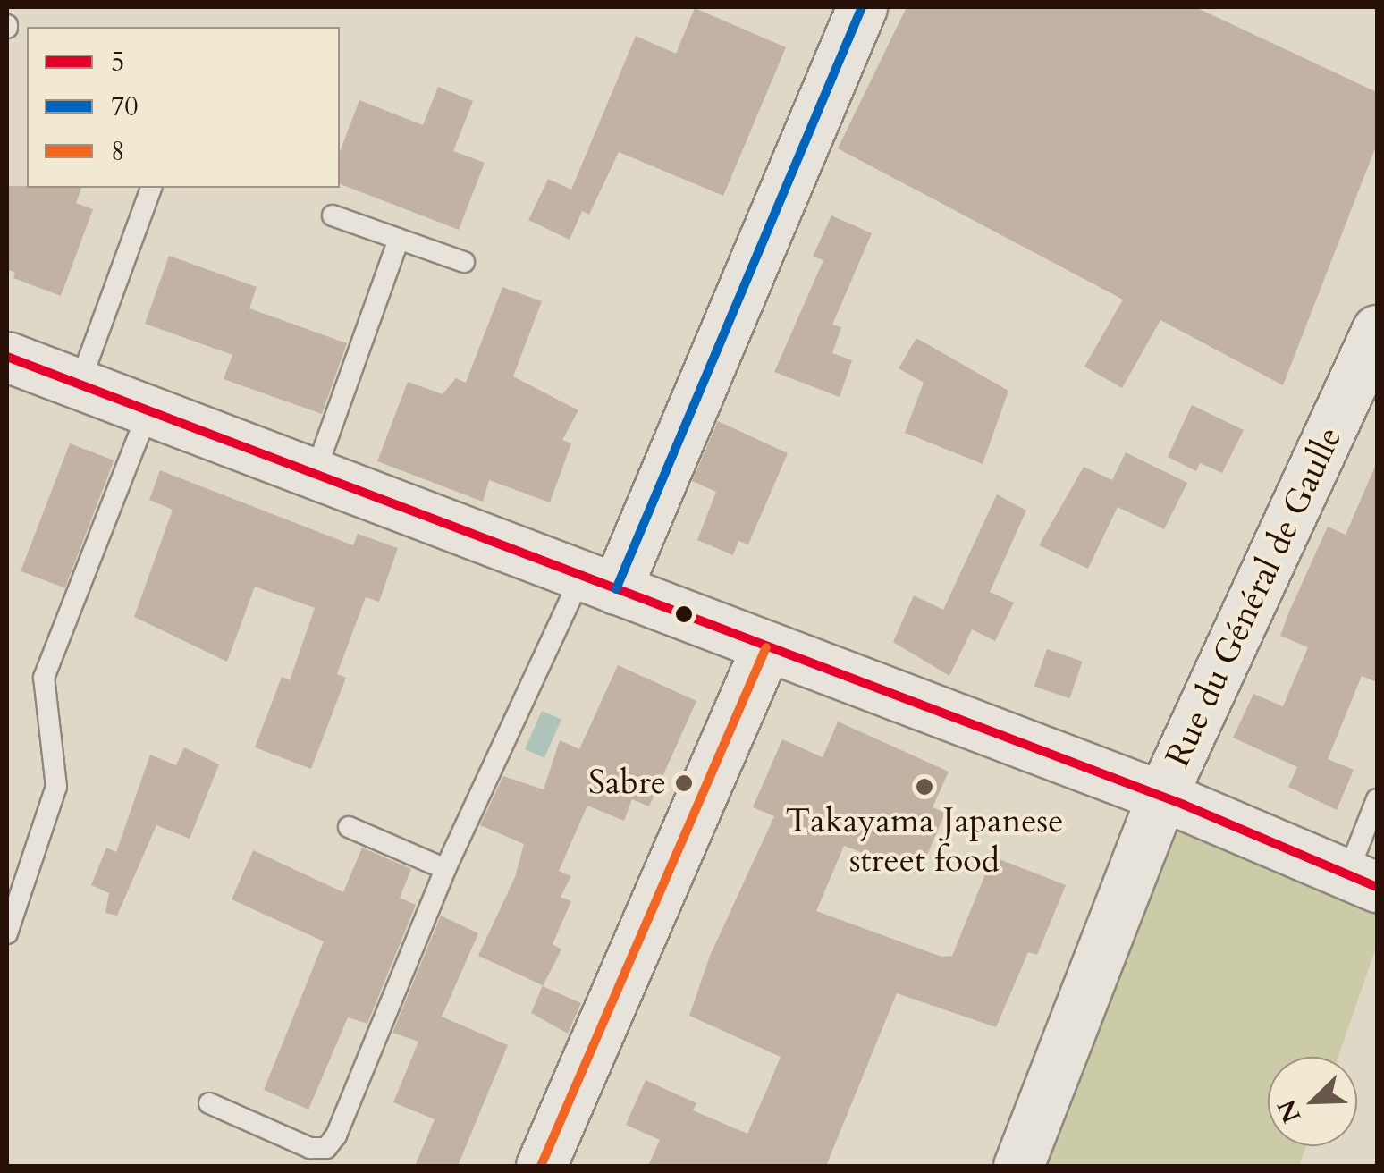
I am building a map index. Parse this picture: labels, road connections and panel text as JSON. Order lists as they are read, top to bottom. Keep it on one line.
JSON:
{"streets":{"street":["Rue du Général de Gaulle"]},"places":["Sabre","Takayama Japanese street food"],"lines":["transit line 70","transit line 5","transit line 8"],"legend":["5","70","8"],"north":"bottom left"}
